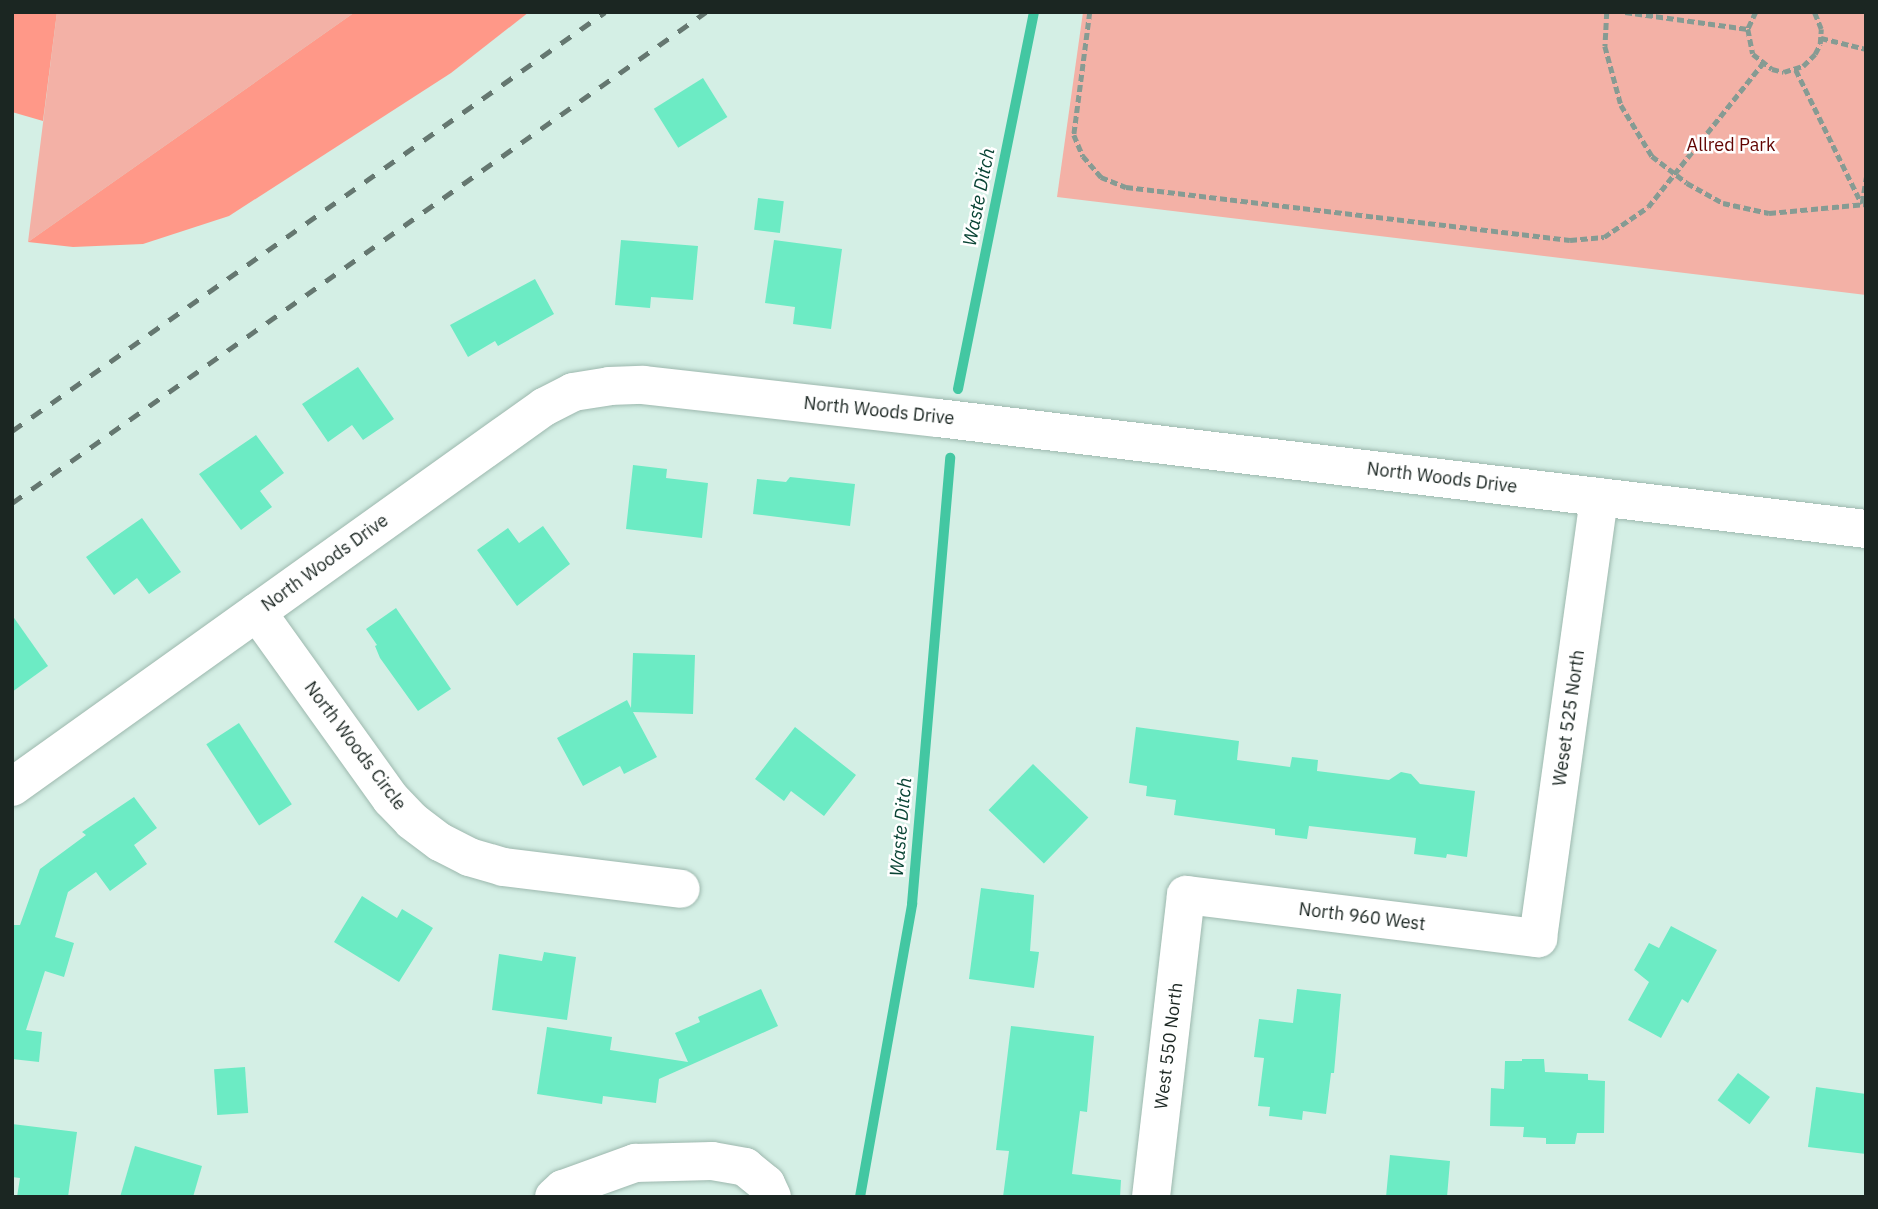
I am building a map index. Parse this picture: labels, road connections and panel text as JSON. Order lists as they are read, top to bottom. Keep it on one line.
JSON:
{"streets":{"street":["North Woods Drive","Weset 525 North","North Woods Circle","North 960 West","West 550 North"]},"crossings":[["North Woods Drive","Weset 525 North"],["North Woods Drive","North Woods Circle"],["Weset 525 North","North 960 West"],["North 960 West","West 550 North"]],"water":["Waste Ditch"],"parks":["Allred Park"]}
